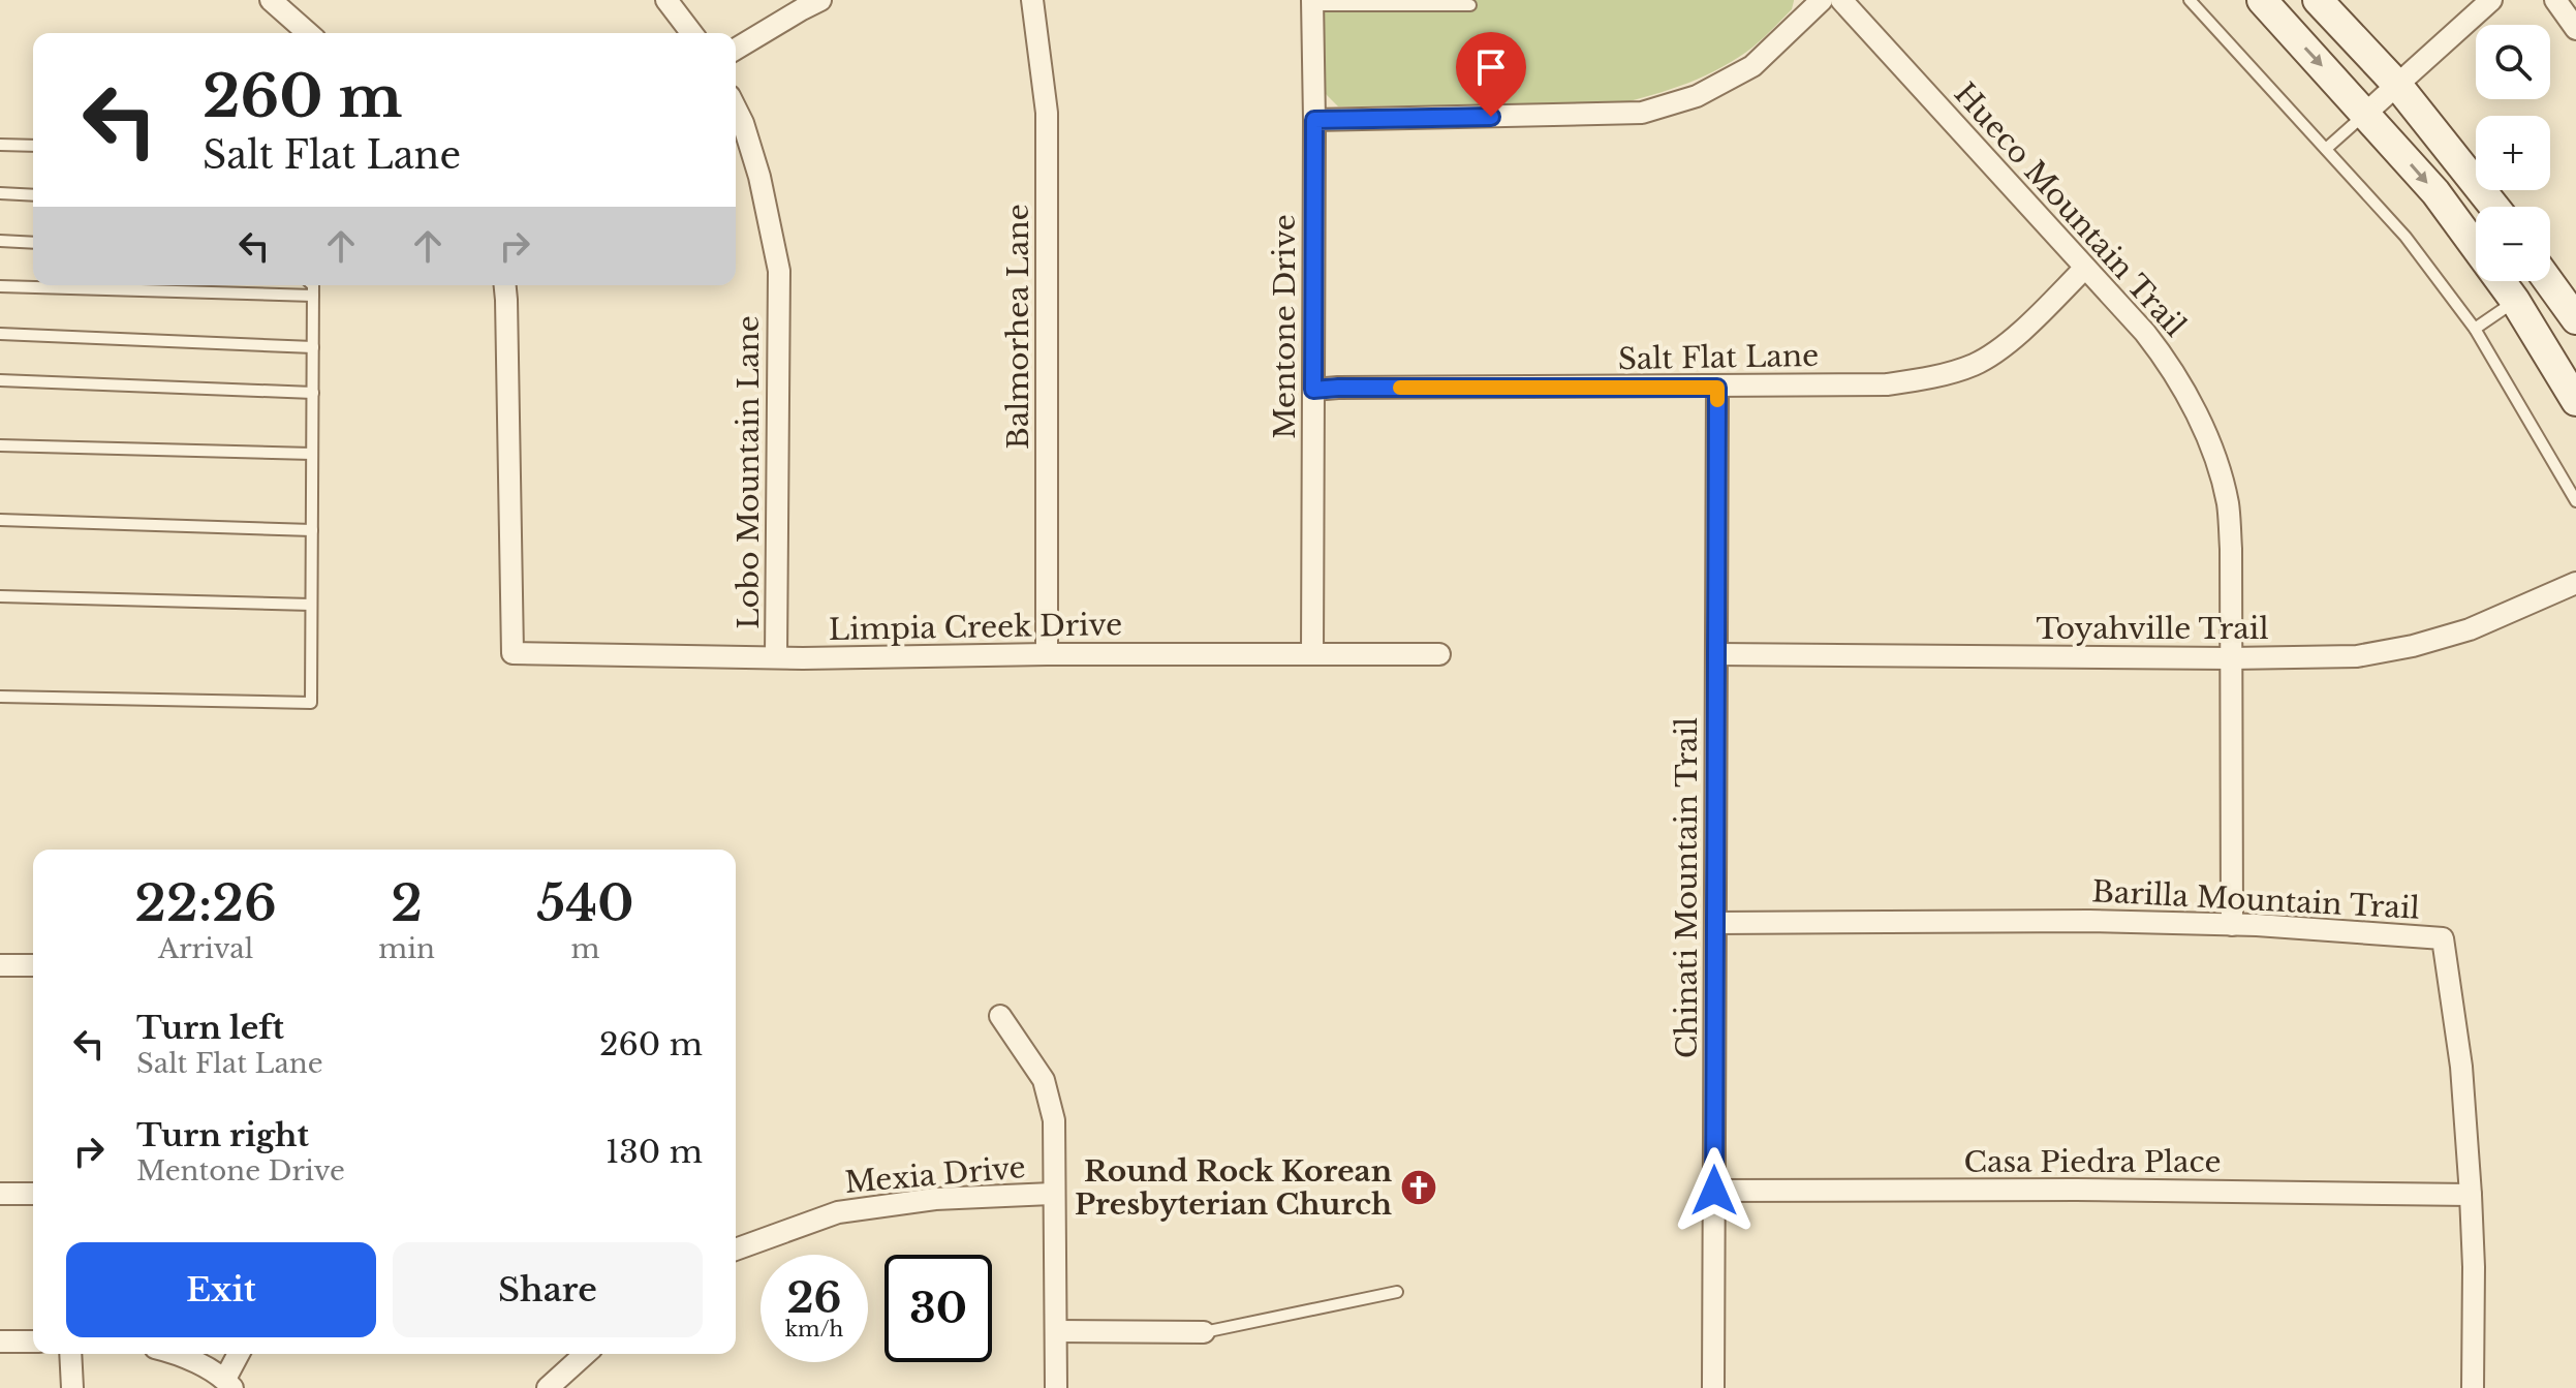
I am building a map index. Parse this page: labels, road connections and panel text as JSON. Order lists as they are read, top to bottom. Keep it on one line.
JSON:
{"streets":{"street":["Hueco Mountain Trail","Balmorhea Lane","Mentone Drive","Salt Flat Lane","Lobo Mountain Lane","Limpia Creek Drive","Toyahville Trail","Chinati Mountain Trail","Barilla Mountain Trail","Casa Piedra Place","Mexia Drive"]},"crossings":[["Hueco Mountain Trail","Salt Flat Lane"],["Hueco Mountain Trail","Toyahville Trail"],["Hueco Mountain Trail","Barilla Mountain Trail"],["Balmorhea Lane","Limpia Creek Drive"],["Mentone Drive","Salt Flat Lane"],["Mentone Drive","Limpia Creek Drive"],["Salt Flat Lane","Chinati Mountain Trail"],["Lobo Mountain Lane","Limpia Creek Drive"],["Toyahville Trail","Chinati Mountain Trail"],["Chinati Mountain Trail","Barilla Mountain Trail"],["Chinati Mountain Trail","Casa Piedra Place"],["Barilla Mountain Trail","Casa Piedra Place"]],"places":{"church":["Round Rock Korean Presbyterian Church"]},"page":{"map_buttons":["+","−"],"turn":["260 m","Salt Flat Lane"],"eta":["22:26","Arrival","2","min","540","m"],"list":[{"name":"Turn left","note":"Salt Flat Lane","value":"260 m"},{"name":"Turn right","note":"Mentone Drive","value":"130 m"}],"buttons":["Exit","Share"],"speed":"26 km/h","limit":"30"}}
